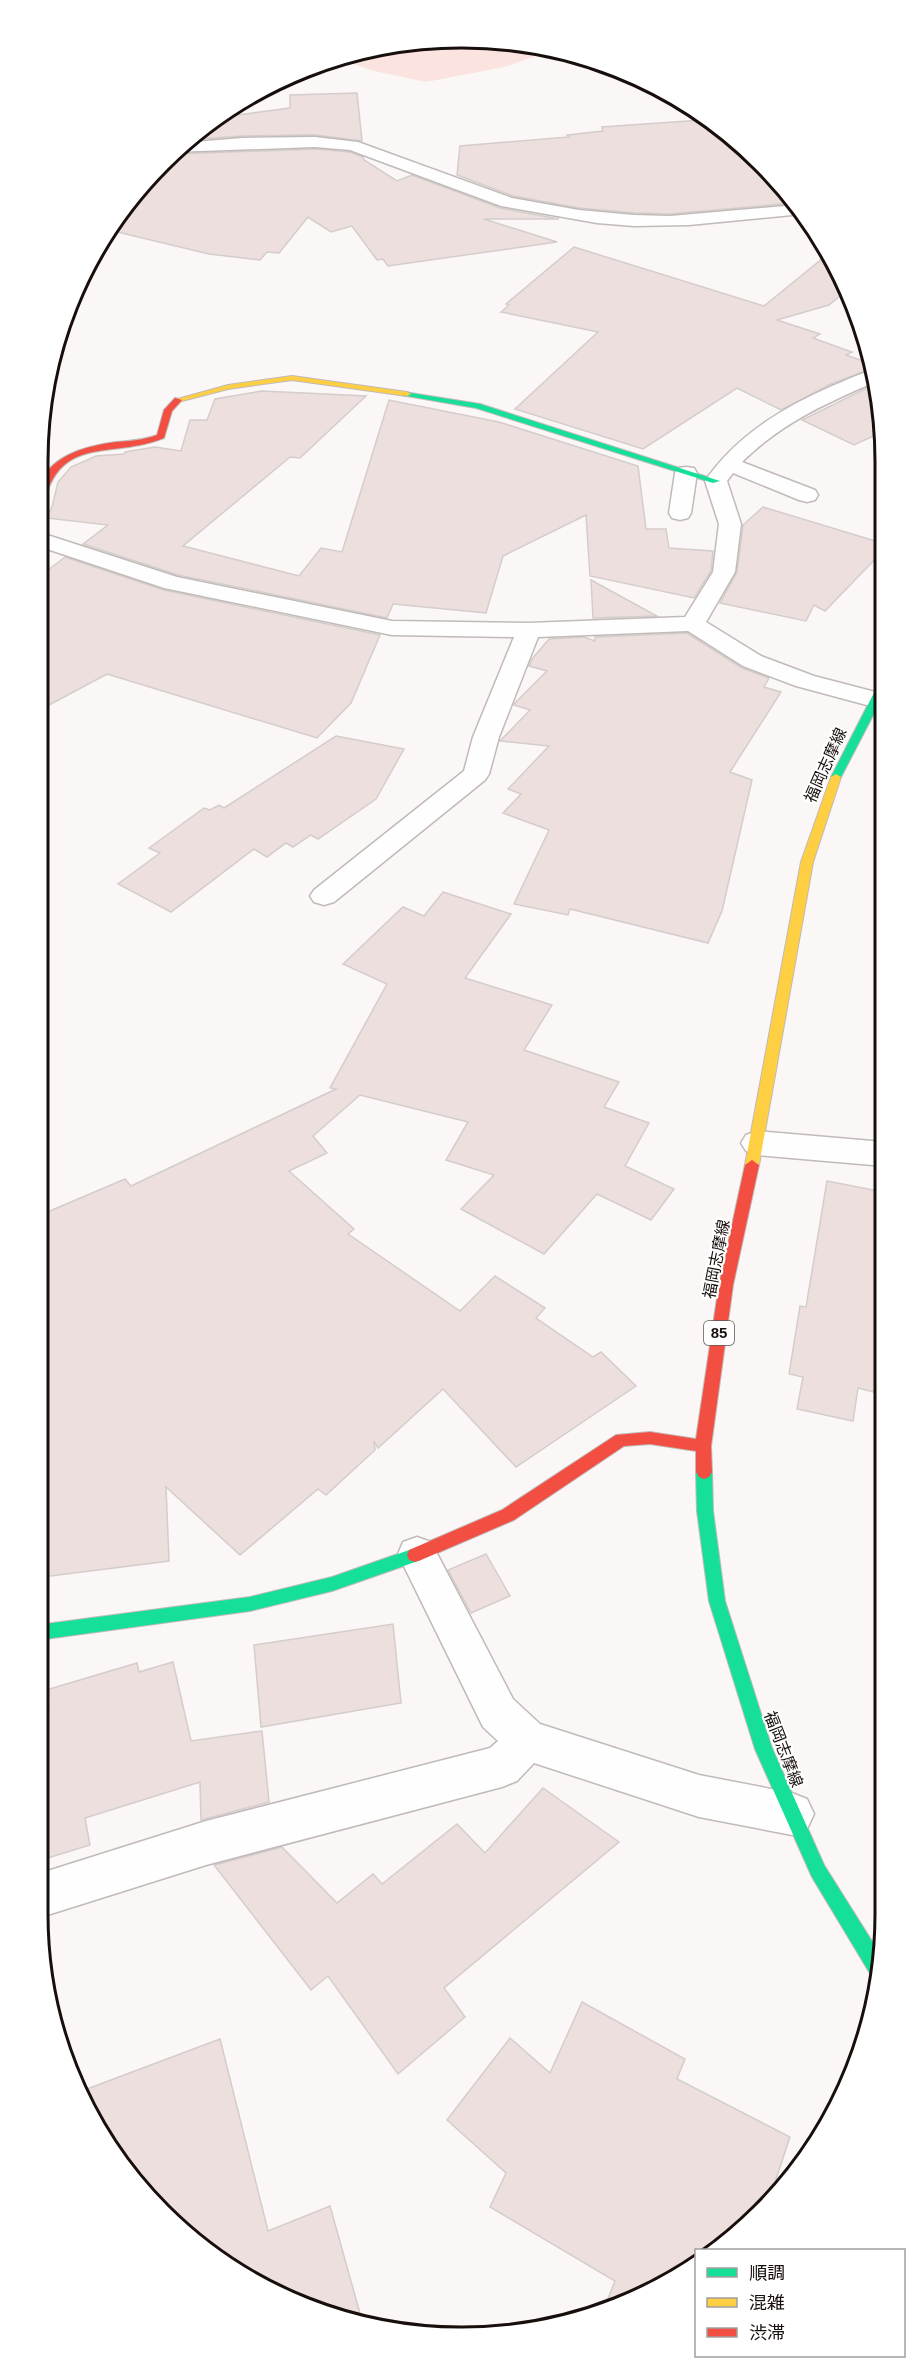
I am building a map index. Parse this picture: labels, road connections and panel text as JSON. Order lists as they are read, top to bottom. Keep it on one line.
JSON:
{"streets":{"street":["福岡志摩線","85"]},"legend":["順調","混雑","渋滞"]}
